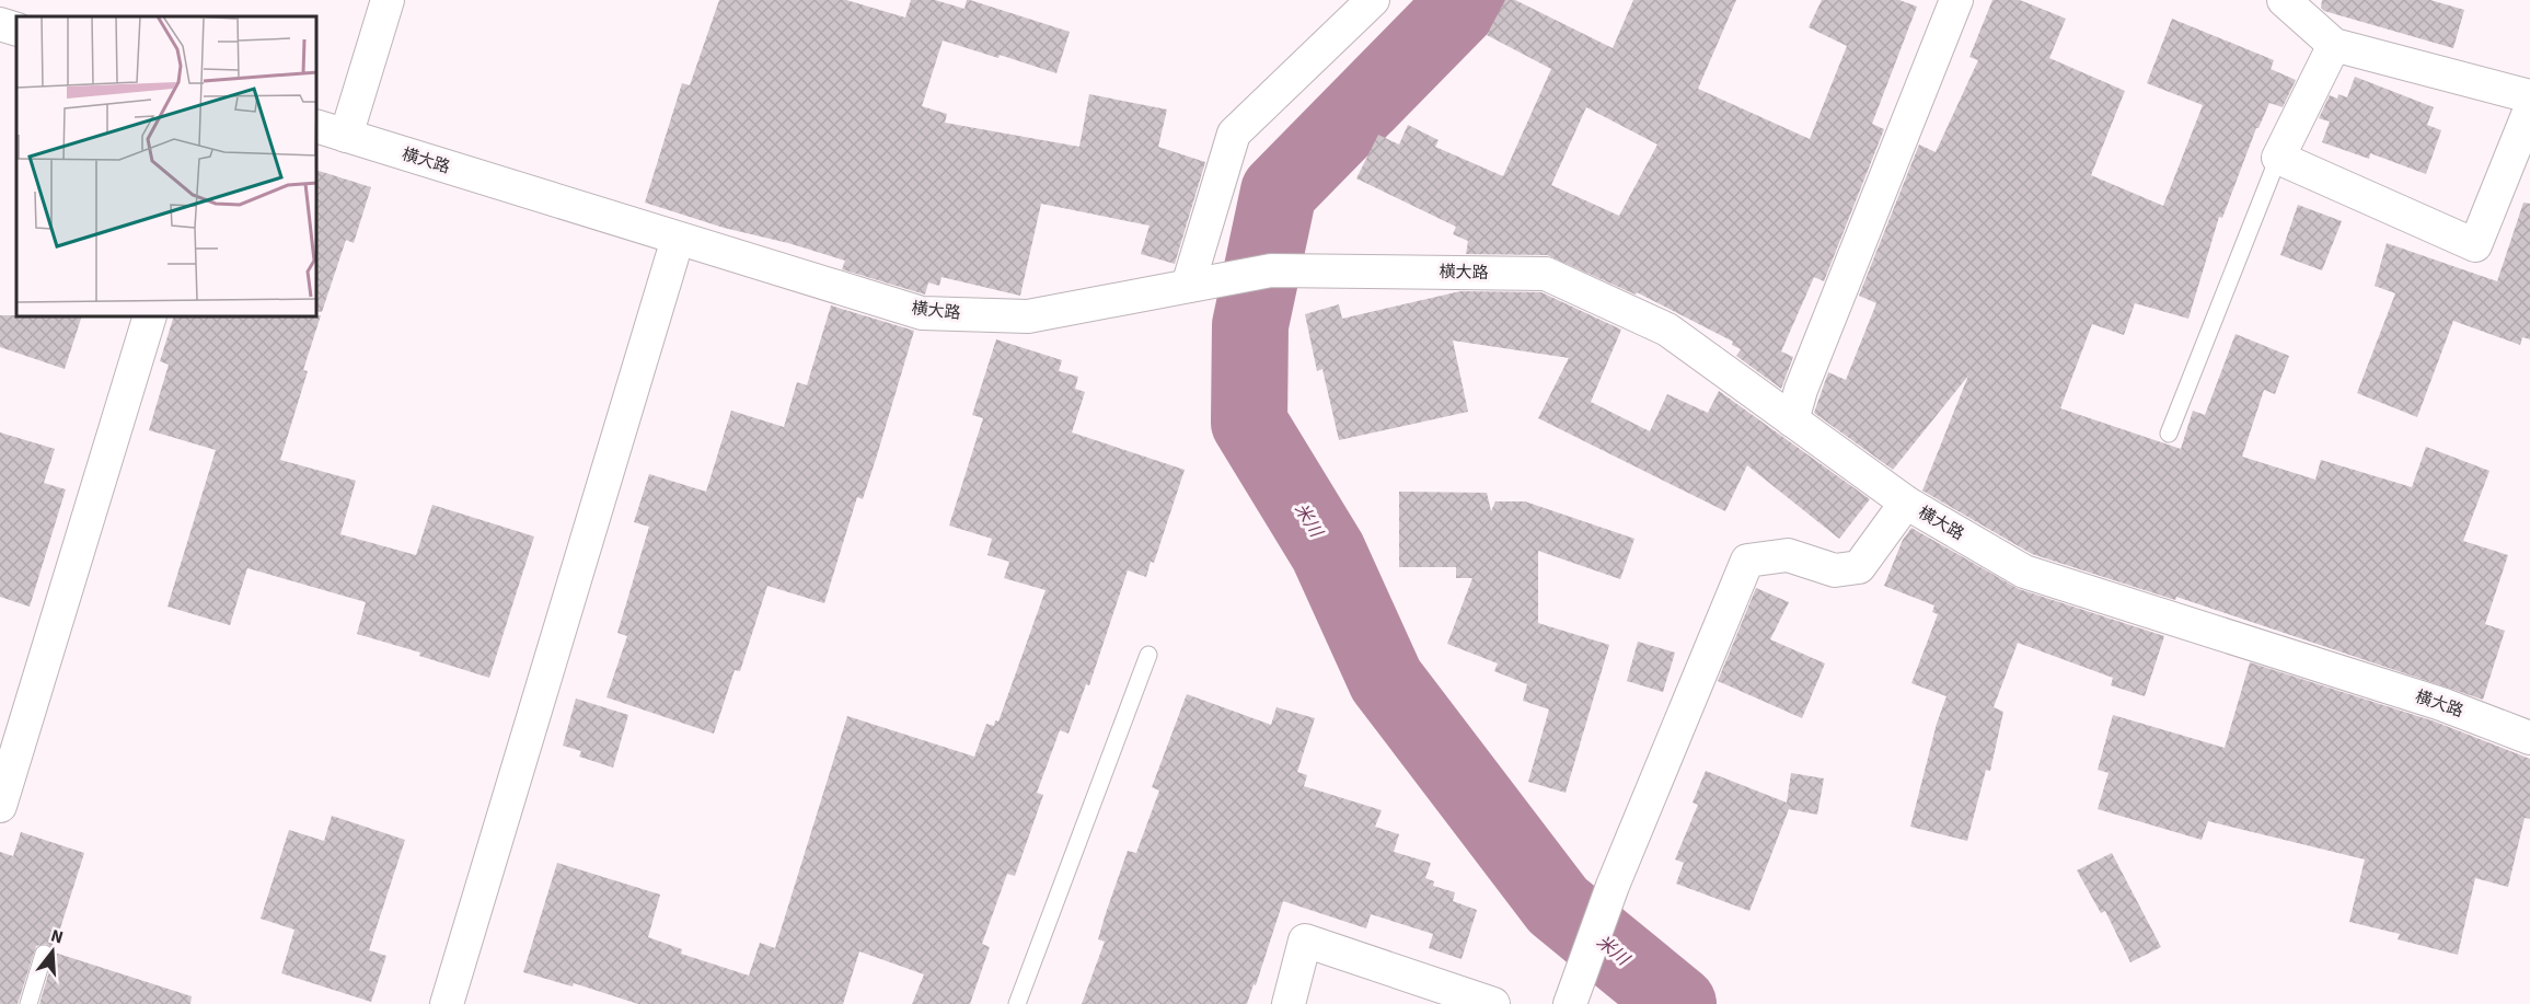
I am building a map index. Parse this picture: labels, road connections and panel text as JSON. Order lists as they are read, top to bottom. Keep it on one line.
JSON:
{"streets":{"street":["横大路"]},"water":["米川"],"north":"top"}
